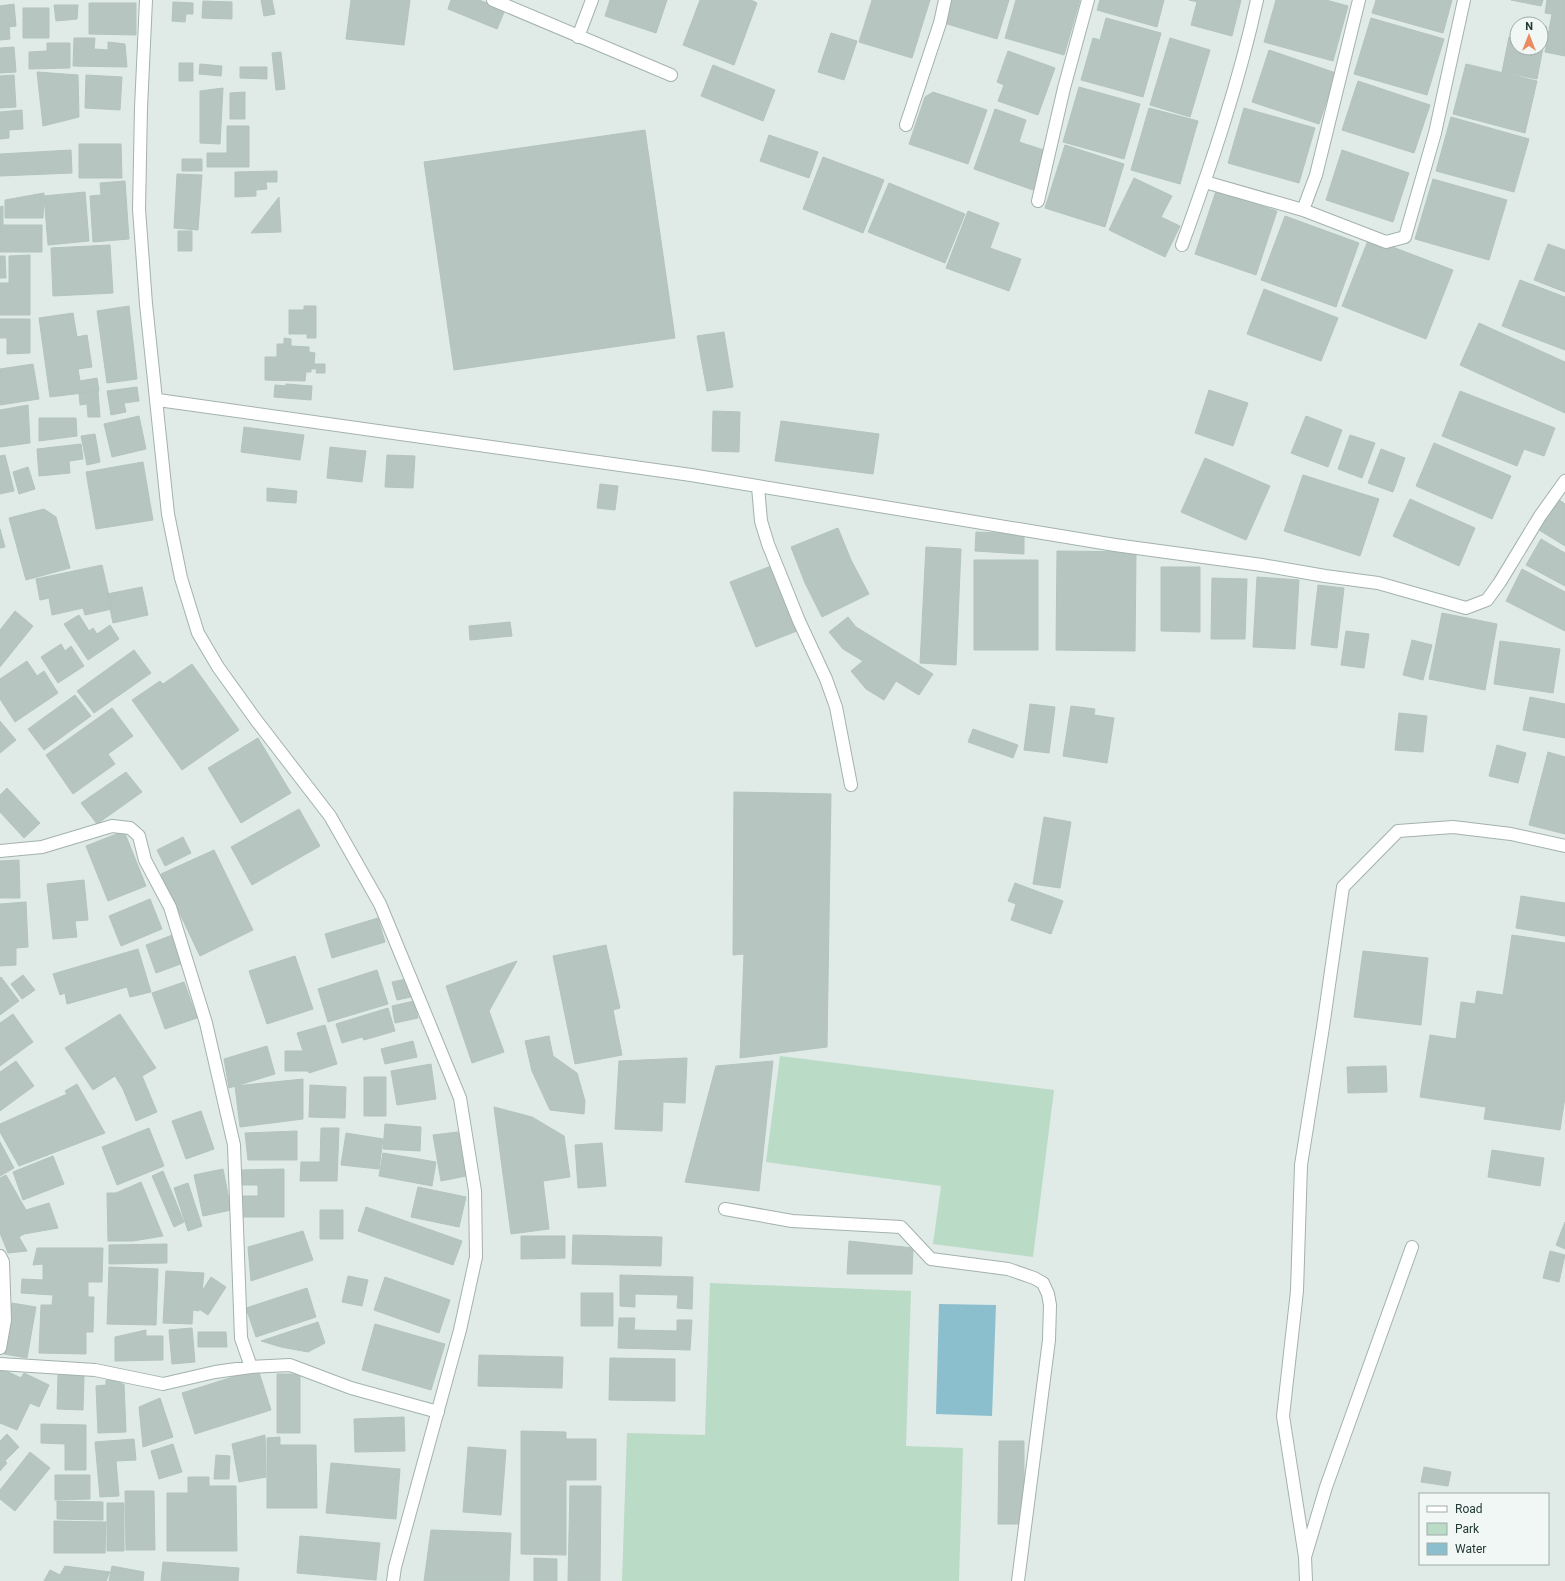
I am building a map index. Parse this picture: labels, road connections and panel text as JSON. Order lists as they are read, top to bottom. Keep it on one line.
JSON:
{"legend":["Road","Park","Water"],"north":"top"}
